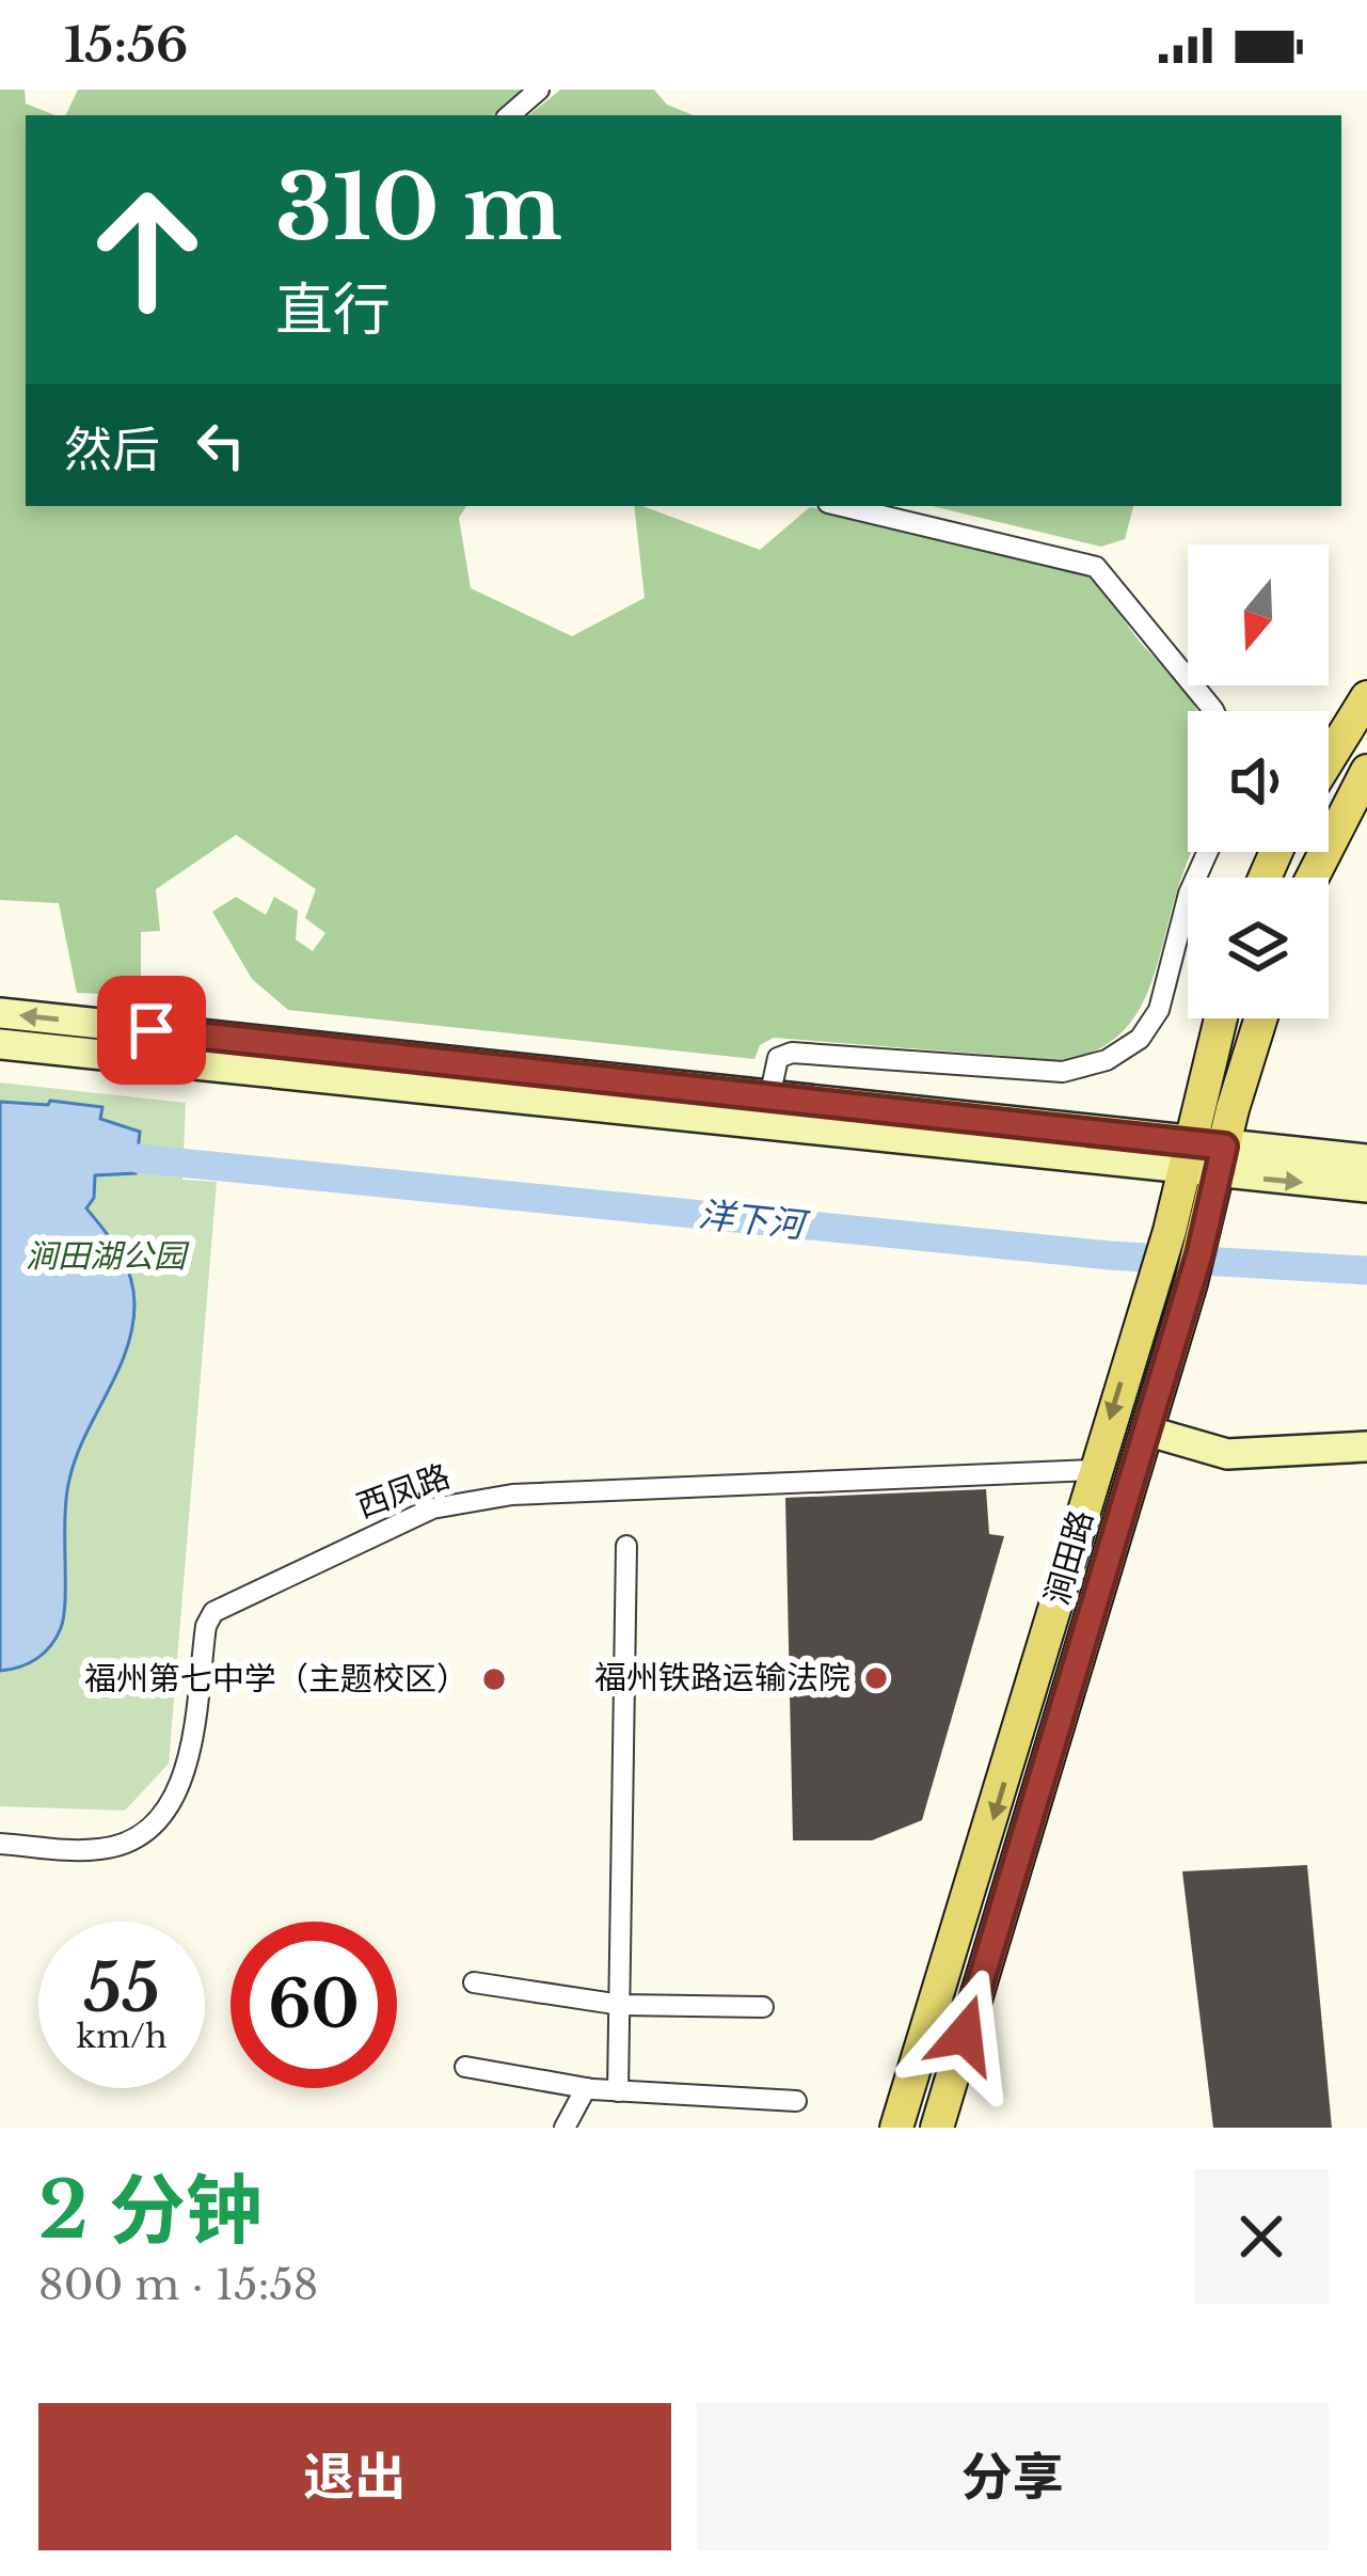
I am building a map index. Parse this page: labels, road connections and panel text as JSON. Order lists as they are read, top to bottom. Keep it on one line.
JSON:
{"streets":{"main road":["涧田路"],"street":["西凤路"]},"crossings":[["西凤路","涧田路"]],"water":["洋下河"],"parks":["涧田湖公园"],"places":["福州铁路运输法院","福州第七中学（主题校区）"],"north":"bottom","page":{"status":"15:56","turn":["310 m","直行"],"then":"然后","speed":"55 km/h","limit":"60","heading":["2 分钟","800 m · 15:58"],"buttons":["退出","分享"]}}
